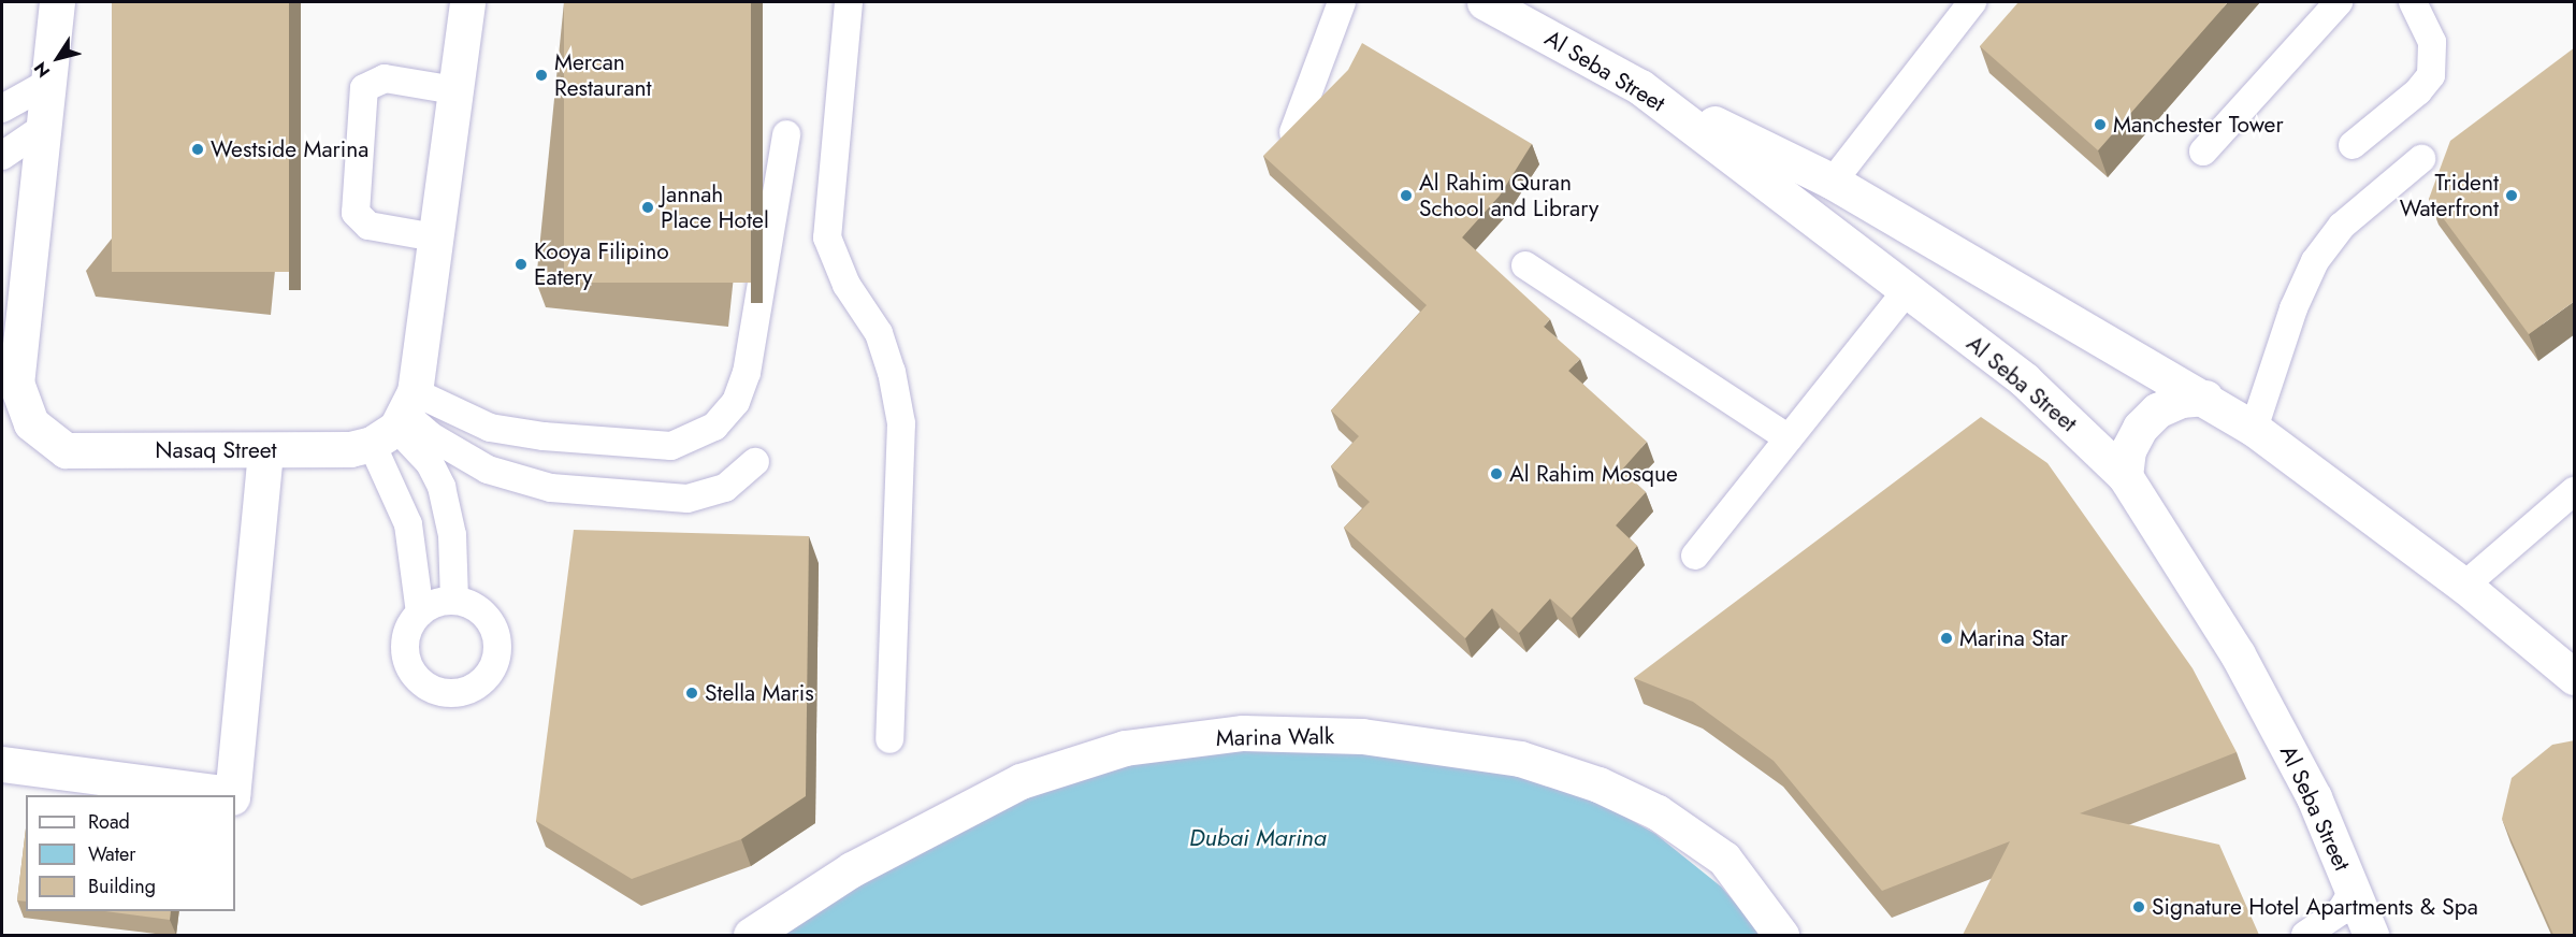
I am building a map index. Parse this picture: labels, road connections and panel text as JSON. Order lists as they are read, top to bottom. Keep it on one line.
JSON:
{"streets":{"street":["Al Seba Street","Nasaq Street","Marina Walk"]},"water":["Dubai Marina"],"places":["Mercan Restaurant","Manchester Tower","Westside Marina","Al Rahim Quran School and Library","Trident Waterfront","Jannah Place Hotel","Kooya Filipino Eatery","Al Rahim Mosque","Marina Star","Stella Maris","Signature Hotel Apartments & Spa"],"legend":["Road","Water","Building"],"north":"bottom left"}
